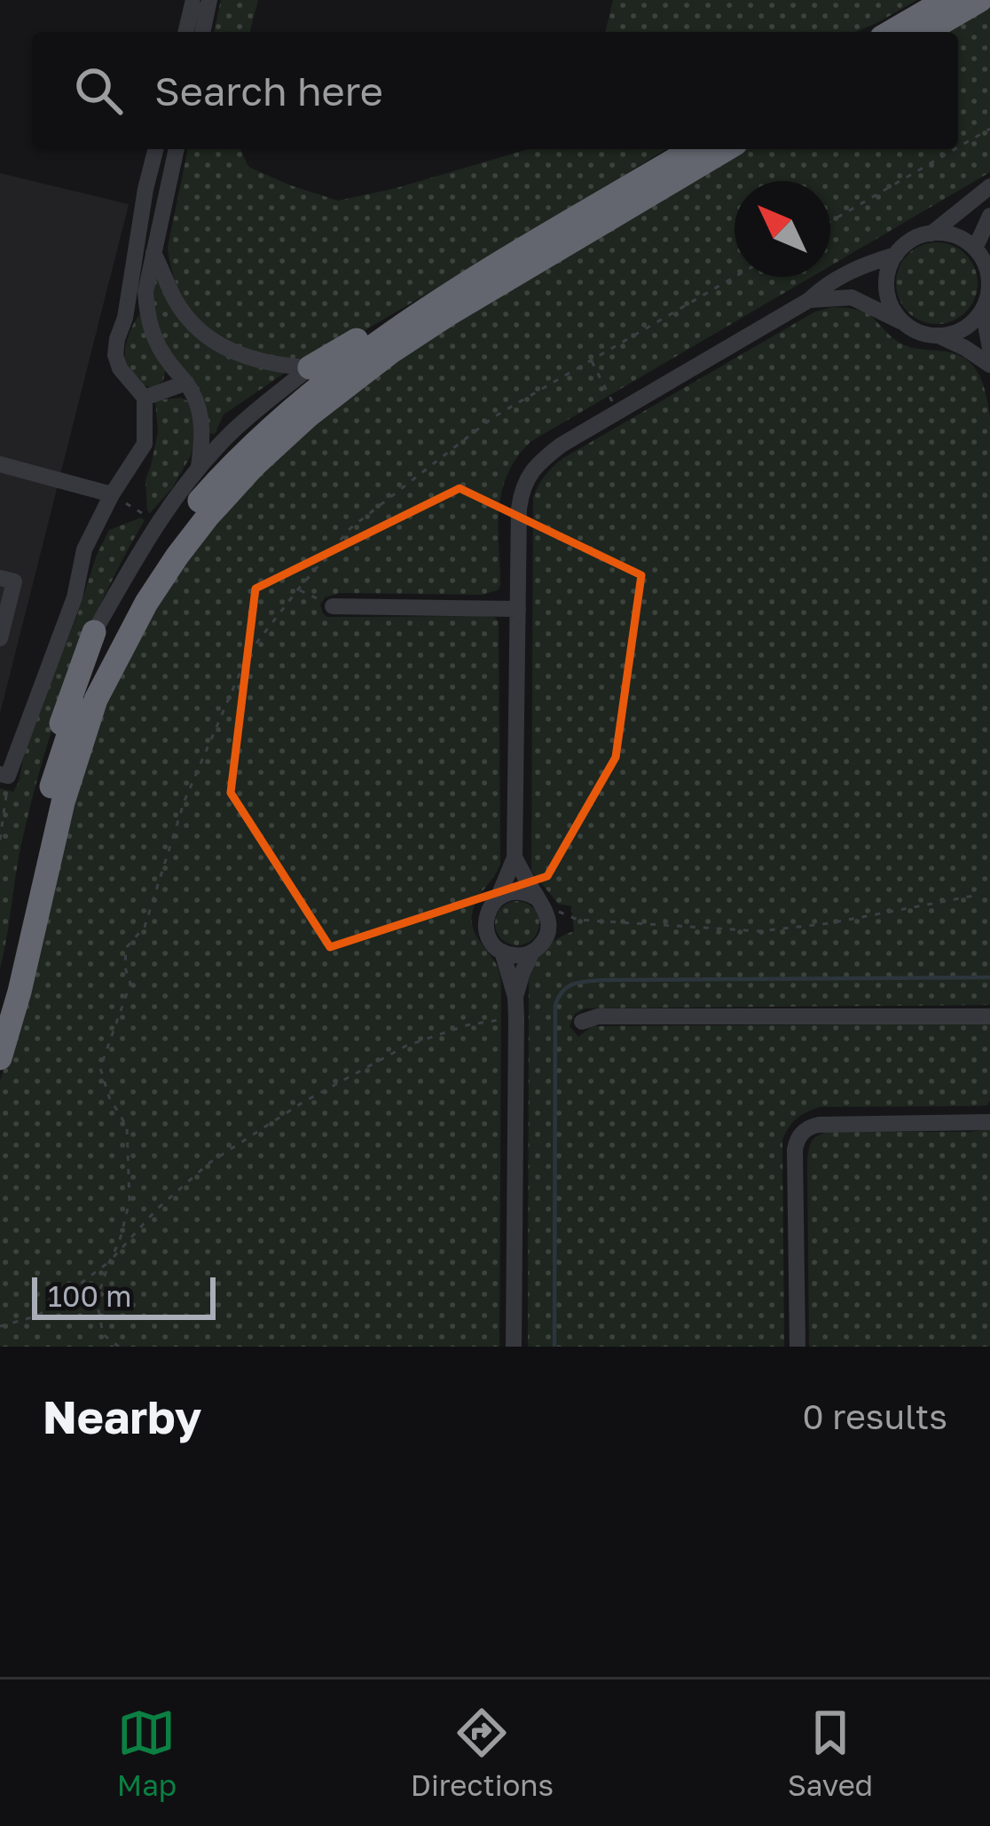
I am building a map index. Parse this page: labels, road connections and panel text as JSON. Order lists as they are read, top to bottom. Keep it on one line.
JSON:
{"scale_bar":"100 m","north":"top left","page":{"search":"Search here","scale":"100 m","heading":["Nearby","0 results"],"nav":["Map","Directions","Saved"]}}
